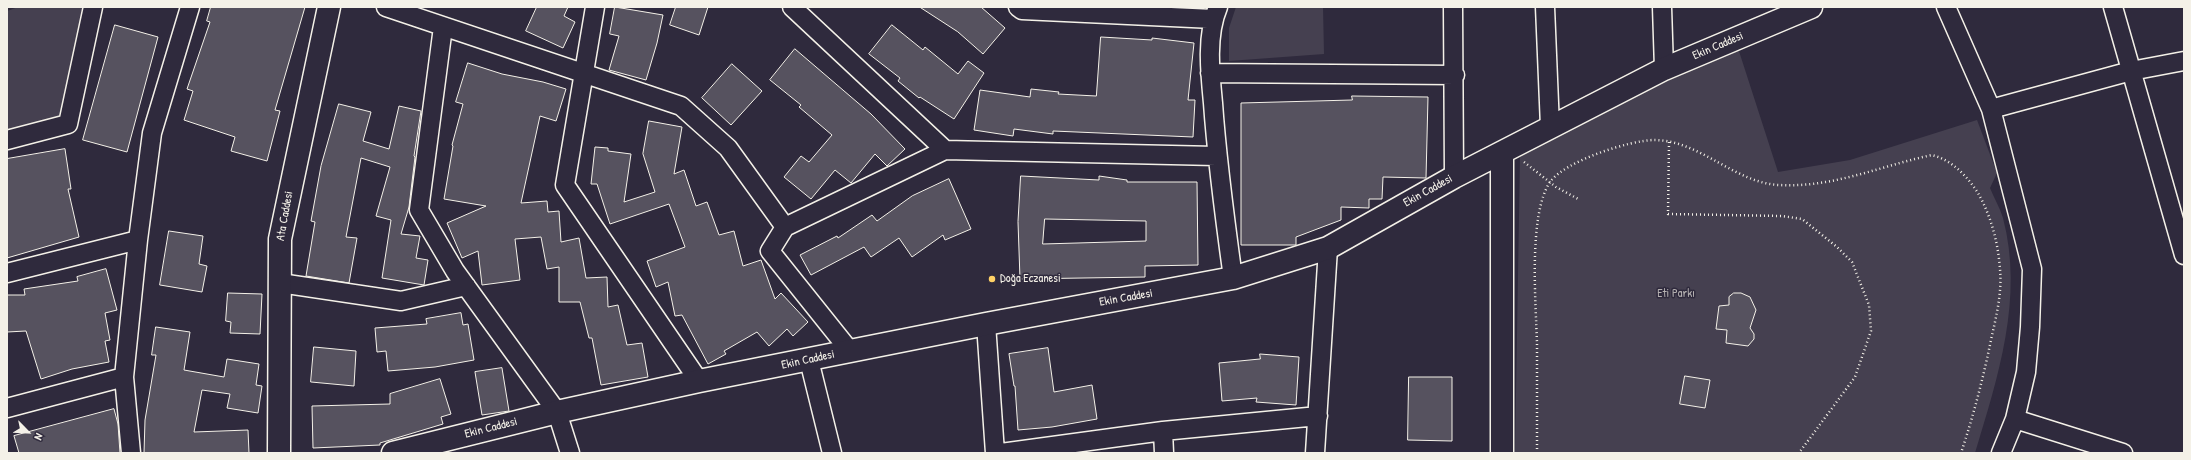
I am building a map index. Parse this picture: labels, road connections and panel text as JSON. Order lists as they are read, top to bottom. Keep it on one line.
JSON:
{"streets":{"street":["Ekin Caddesi","Ata Caddesi"]},"parks":["Eti Parkı"],"places":["Doğa Eczanesi"],"north":"bottom right"}
